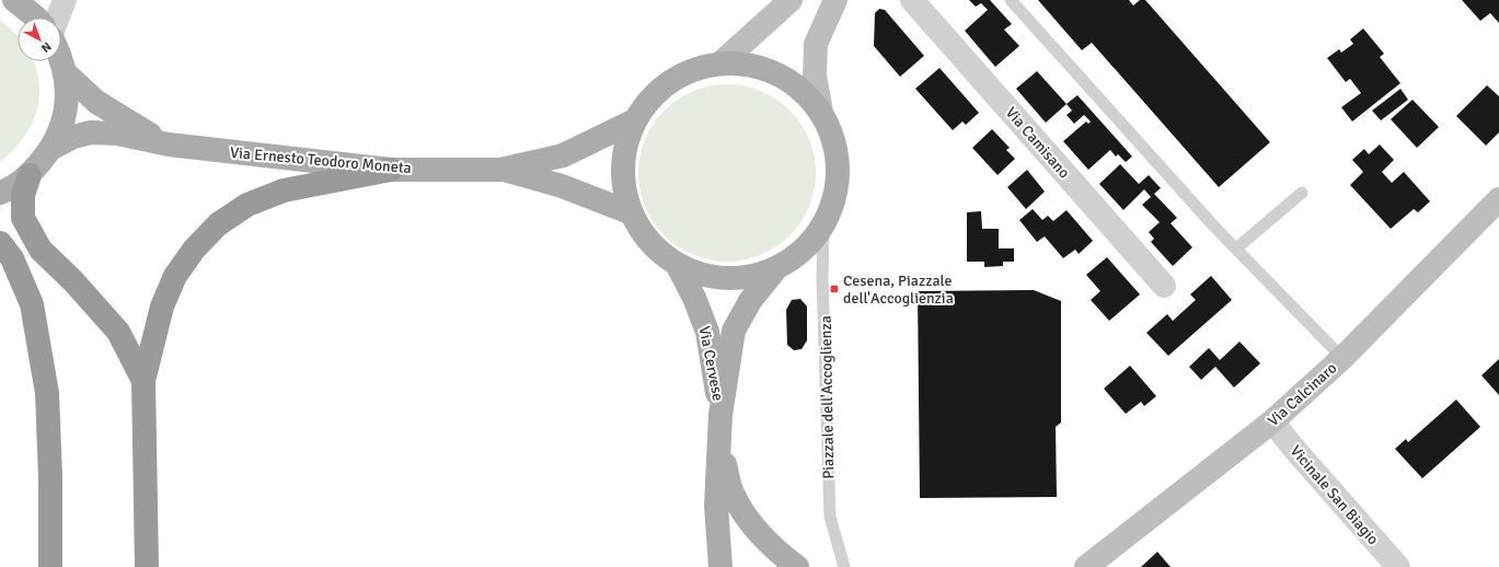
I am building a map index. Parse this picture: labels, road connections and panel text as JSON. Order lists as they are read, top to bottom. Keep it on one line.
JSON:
{"streets":{"main road":["Via Ernesto Teodoro Moneta","Via Cervese","Via Calcinaro"],"street":["Via Camisano","Vicinale San Biagio"],"lane":["Piazzale dell'Accoglienza"]},"crossings":[["Via Calcinaro","Vicinale San Biagio"]],"places":{"transit":["Cesena, Piazzale dell'Accoglienzia"]},"north":"bottom right"}
